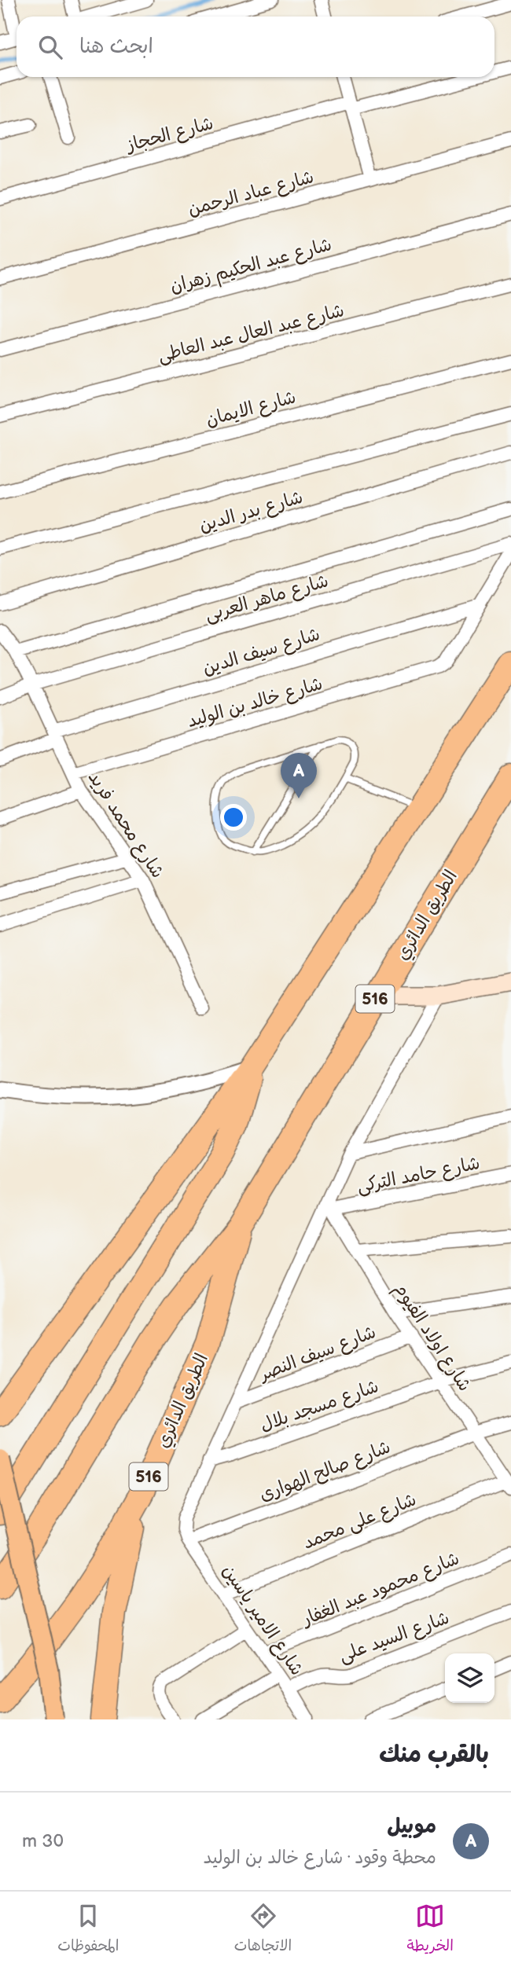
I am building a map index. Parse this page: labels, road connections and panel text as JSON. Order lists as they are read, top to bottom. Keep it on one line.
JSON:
{"streets":{"highway":["الطريق الدائري","516"],"street":["شارع الحجاز","شارع عباد الرحمن","شارع عبد الحكيم زهران","شارع عبد العال عبد العاطى","شارع الايمان","شارع بدر الدين","شارع ماهر العربى","شارع سيف الدين","شارع خالد بن الوليد","شارع محمد فريد","شارع حامد التركى","شارع اولاد الفيوم","شارع سيف النصر","شارع مسجد بلال","شارع صالح الهوارى","شارع على محمد","شارع محمود عبد الغفار","شارع الامير ياسين","شارع السيد على"]},"crossings":[["شارع ماهر العربى","شارع محمد فريد"],["شارع سيف الدين","شارع خالد بن الوليد"],["شارع سيف الدين","شارع محمد فريد"],["شارع خالد بن الوليد","شارع محمد فريد"],["شارع حامد التركى","شارع اولاد الفيوم"],["شارع اولاد الفيوم","شارع سيف النصر"],["شارع اولاد الفيوم","شارع مسجد بلال"],["شارع اولاد الفيوم","شارع صالح الهوارى"],["شارع اولاد الفيوم","شارع على محمد"],["شارع صالح الهوارى","شارع الامير ياسين"],["شارع على محمد","شارع الامير ياسين"],["شارع محمود عبد الغفار","شارع الامير ياسين"],["شارع الامير ياسين","شارع السيد على"]],"page":{"search":"ابحث هنا","pins":"A","heading":"بالقرب منك","list":[{"mark":"A","name":"موبيل","note":"محطة وقود · شارع خالد بن الوليد","value":"30 m"}],"nav":["الخريطة","الاتجاهات","المحفوظات"]}}
